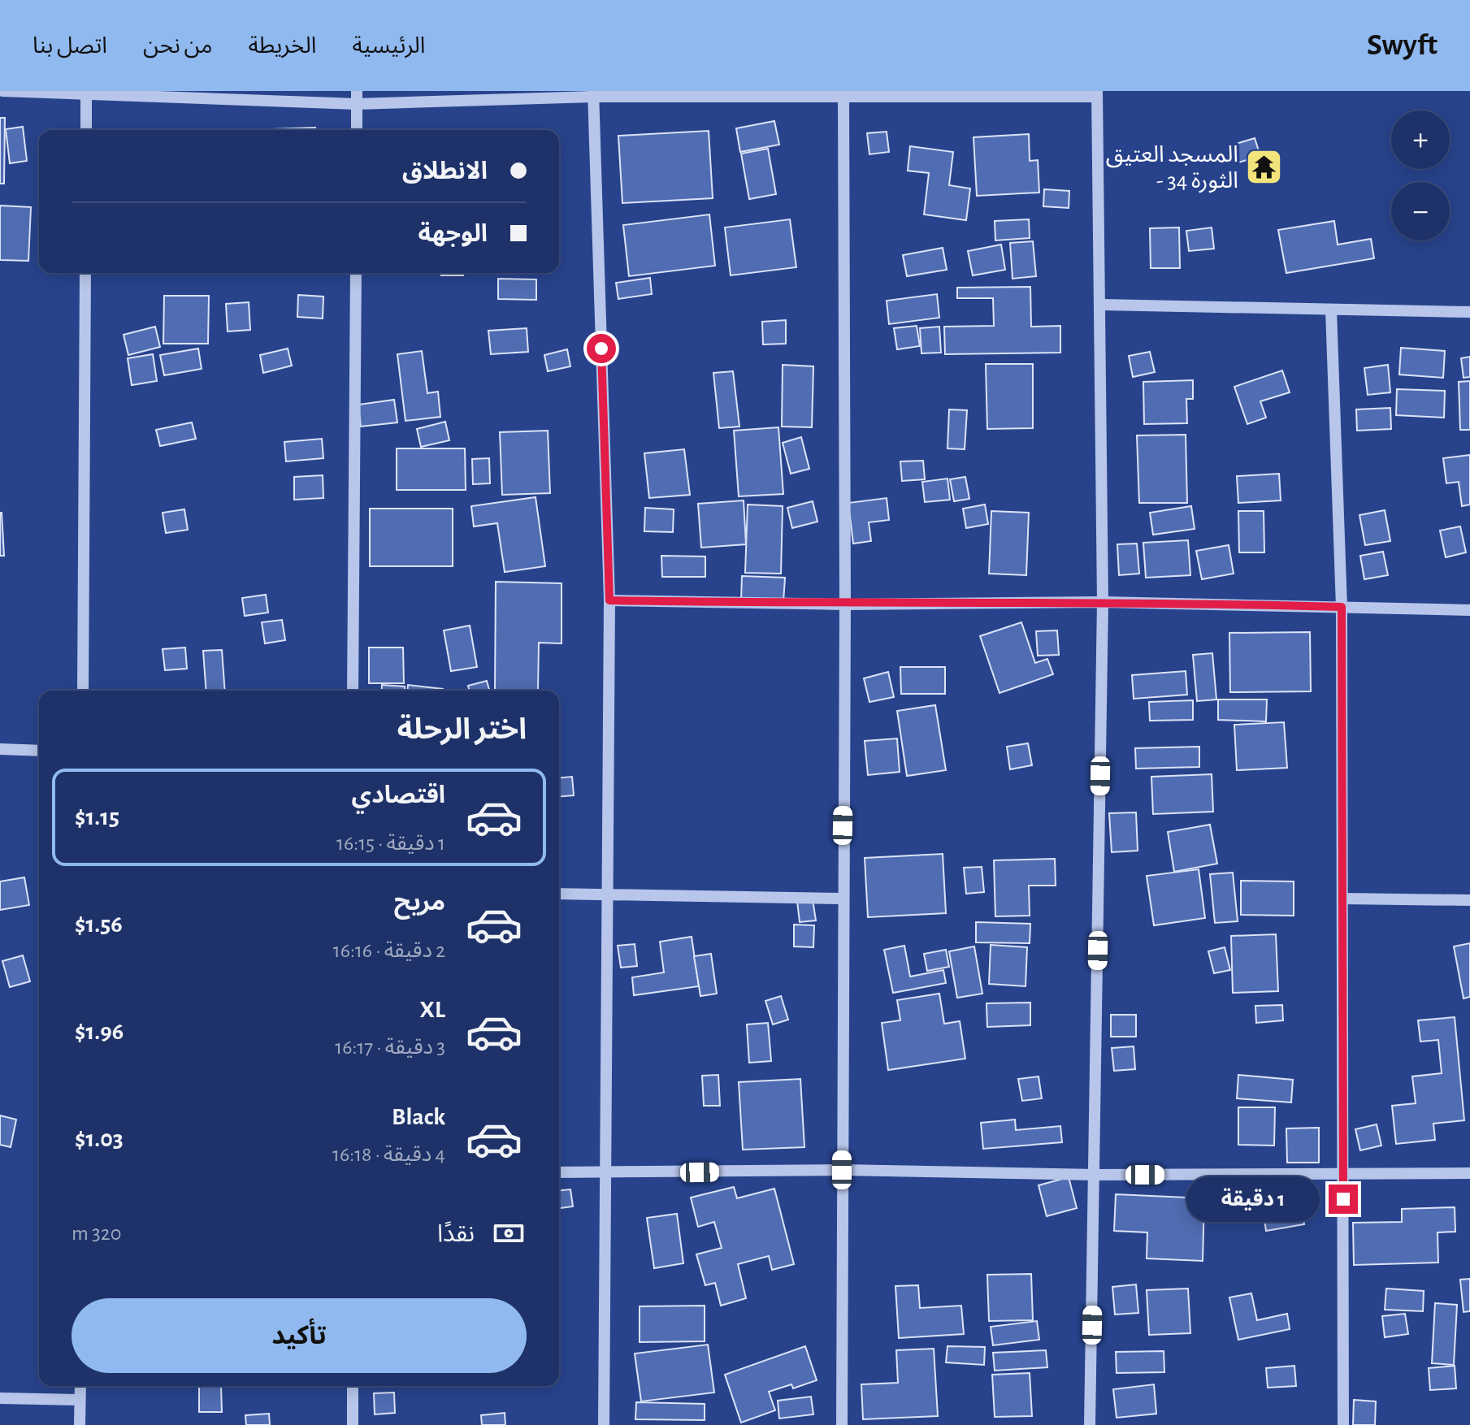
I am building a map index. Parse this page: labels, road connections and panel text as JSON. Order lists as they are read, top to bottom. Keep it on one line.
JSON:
{"places":{"temple":["المسجد العتيق - الثورة 34"]},"page":{"header":"Swyft","nav":["الرئيسية","الخريطة","من نحن","اتصل بنا"],"map_buttons":["+","−"],"banner":["الانطلاق","الوجهة"],"heading":"اختر الرحلة","list":[{"name":"اقتصادي","note":"1 دقيقة · 16:15","value":"$1.15"},{"name":"مريح","note":"2 دقيقة · 16:16","value":"$1.56"},{"name":"XL","note":"3 دقيقة · 16:17","value":"$1.96"},{"name":"Black","note":"4 دقيقة · 16:18","value":"$1.03"}],"bubble":"1 دقيقة","pay":["نقدًا","320 m"],"buttons":"تأكيد"}}
